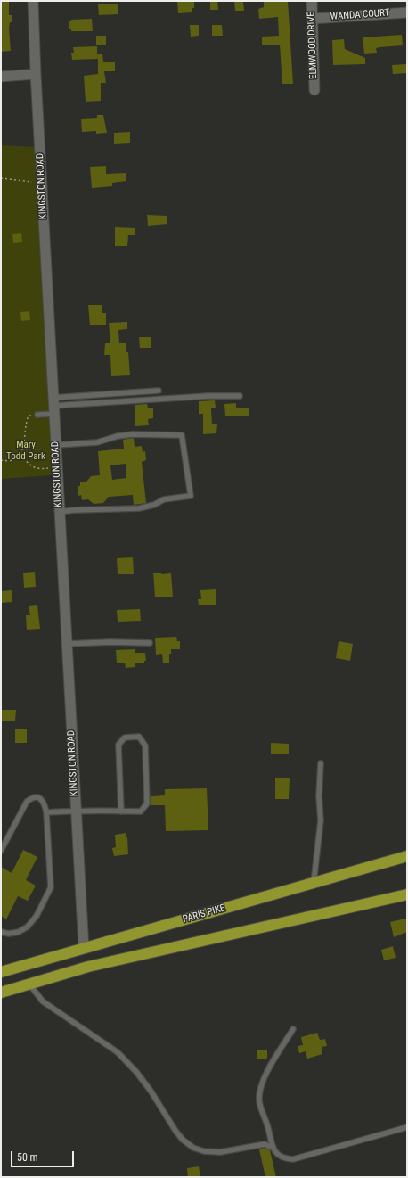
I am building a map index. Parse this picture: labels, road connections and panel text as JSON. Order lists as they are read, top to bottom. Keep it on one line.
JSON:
{"streets":{"highway":["PARIS PIKE"],"street":["WANDA COURT","ELMWOOD DRIVE","KINGSTON ROAD"]},"crossings":[["WANDA COURT","ELMWOOD DRIVE"],["KINGSTON ROAD","PARIS PIKE"]],"parks":["Mary Todd Park"],"scale_bar":"50 m"}
